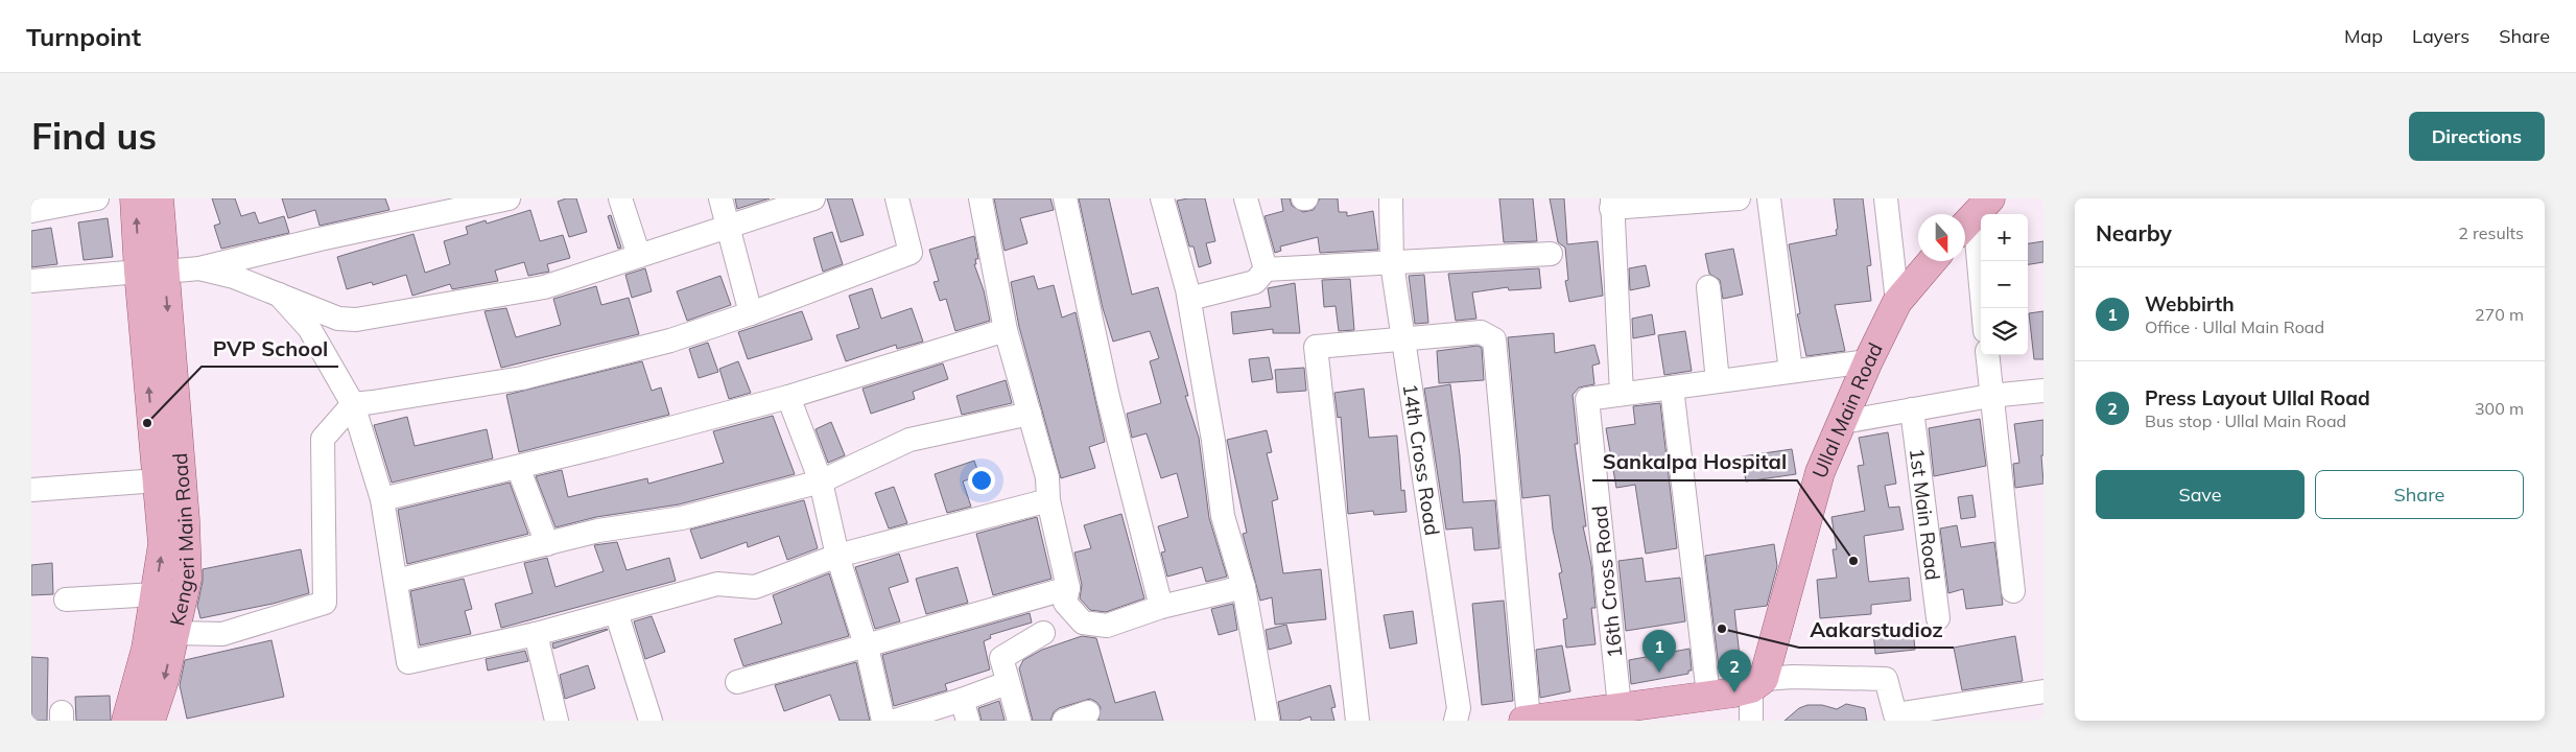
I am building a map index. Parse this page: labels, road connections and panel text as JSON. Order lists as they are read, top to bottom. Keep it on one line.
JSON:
{"streets":{"main road":["Ullal Main Road","Kengeri Main Road"],"street":["14th Cross Road","1st Main Road","16th Cross Road"]},"places":["PVP School","Sankalpa Hospital","Aakarstudioz"],"north":"bottom","page":{"header":"Turnpoint","nav":["Map","Layers","Share"],"buttons":["Directions",["Save","Share"]],"title":"Find us","heading":["Nearby","2 results"],"map_buttons":["+","−"],"list":[{"mark":"1","name":"Webbirth","note":"Office · Ullal Main Road","value":"270 m"},{"mark":"2","name":"Press Layout Ullal Road","note":"Bus stop · Ullal Main Road","value":"300 m"}],"pins":["1","2"]}}
